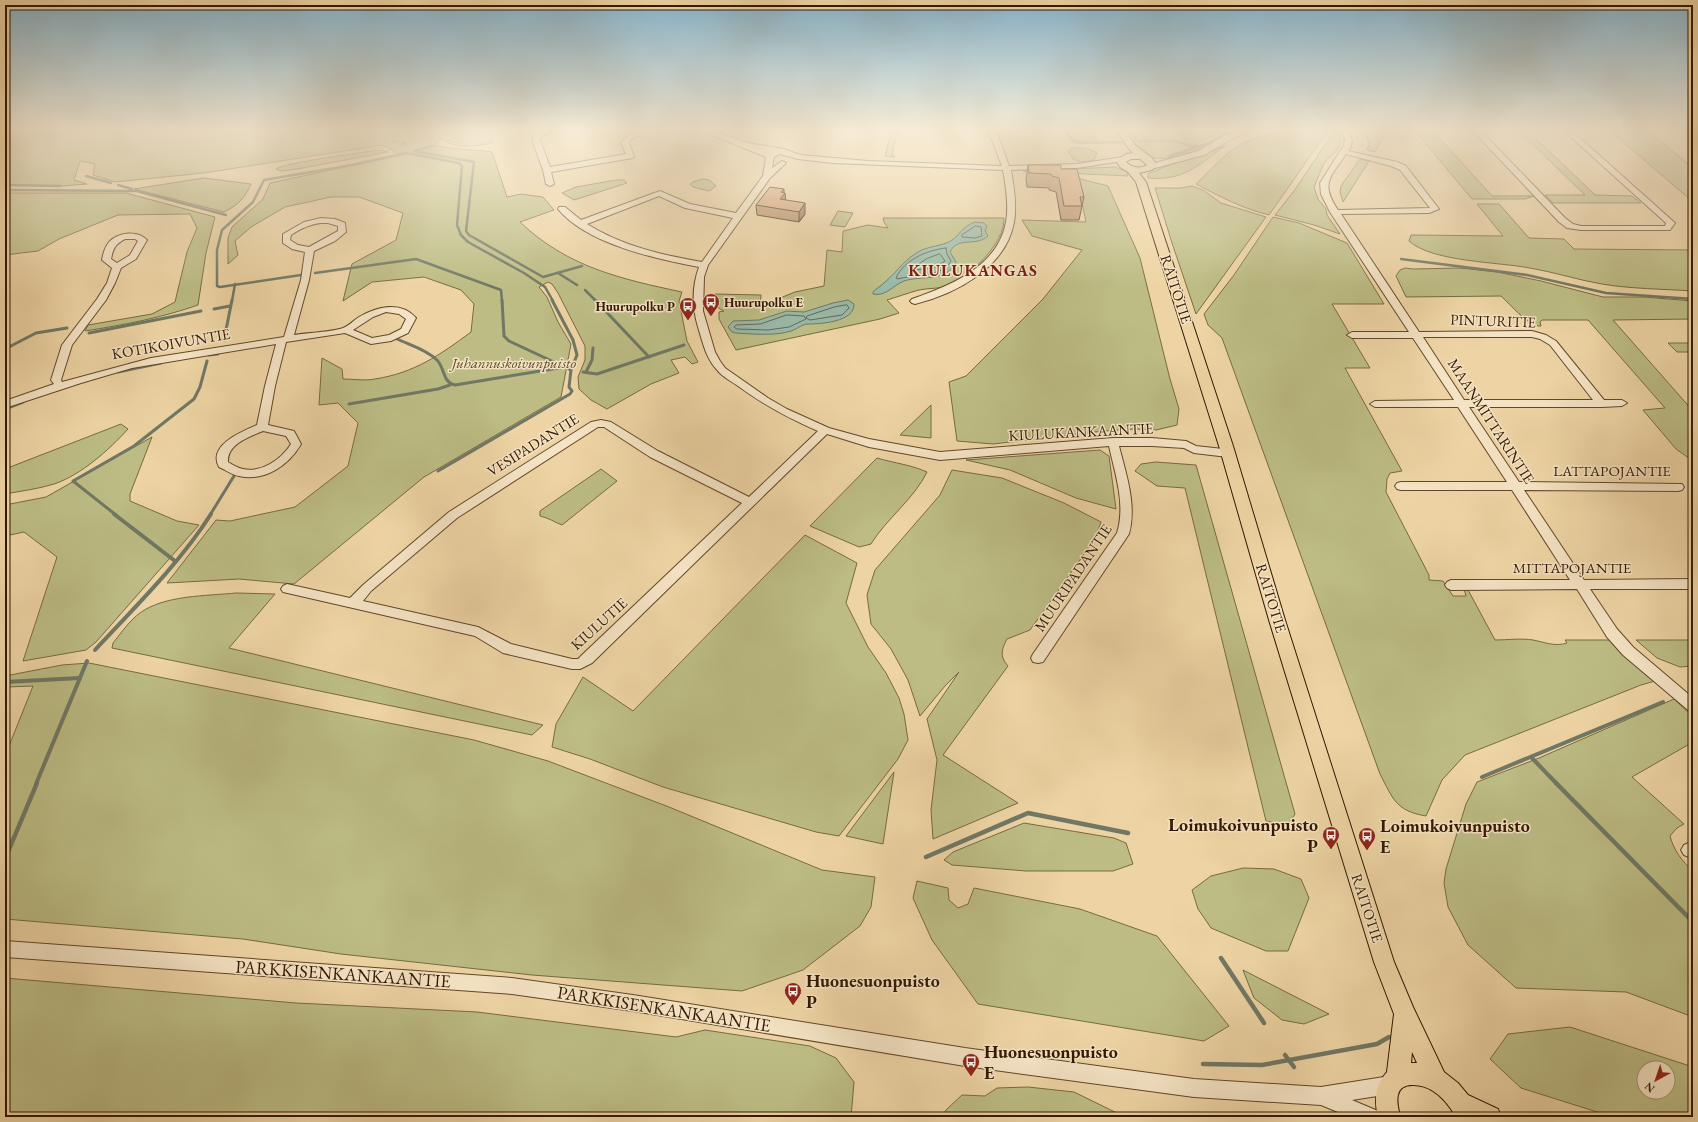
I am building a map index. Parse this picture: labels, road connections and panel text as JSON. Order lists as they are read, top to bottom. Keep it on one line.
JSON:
{"streets":{"main road":["RAITOTIE"],"street":["PINTURITIE","KOTIKOIVUNTIE","MAANMITTARINTIE","KIULUKANKAANTIE","VESIPADANTIE","LATTAPOJANTIE","MITTAPOJANTIE","MUURIPADANTIE","KIULUTIE","PARKKISENKANKAANTIE"]},"crossings":[["RAITOTIE","KIULUKANKAANTIE"],["RAITOTIE","PARKKISENKANKAANTIE"],["PINTURITIE","MAANMITTARINTIE"],["MAANMITTARINTIE","LATTAPOJANTIE"],["MAANMITTARINTIE","MITTAPOJANTIE"],["KIULUKANKAANTIE","MUURIPADANTIE"],["KIULUKANKAANTIE","KIULUTIE"],["VESIPADANTIE","KIULUTIE"]],"districts":["KIULUKANGAS"],"parks":["Juhannuskoivunpuisto"],"places":{"bus stop":["Huurupolku E","Huurupolku P","Loimukoivunpuisto P","Loimukoivunpuisto E","Huonesuonpuisto P","Huonesuonpuisto E"]},"north":"bottom left"}
